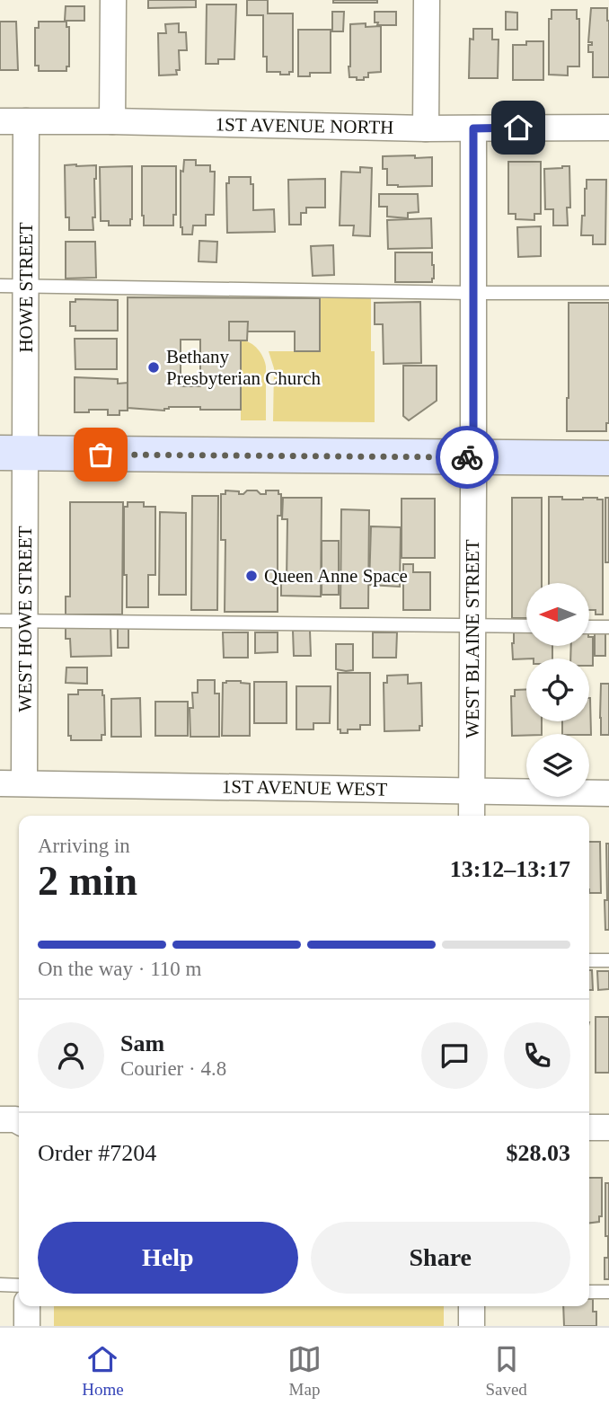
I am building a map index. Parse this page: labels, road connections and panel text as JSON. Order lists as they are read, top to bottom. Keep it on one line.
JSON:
{"streets":{"street":["1ST AVENUE NORTH","HOWE STREET","WEST HOWE STREET","WEST BLAINE STREET","1ST AVENUE WEST"]},"crossings":[["1ST AVENUE NORTH","HOWE STREET"],["1ST AVENUE NORTH","WEST BLAINE STREET"],["HOWE STREET","WEST HOWE STREET"],["WEST HOWE STREET","1ST AVENUE WEST"],["WEST BLAINE STREET","1ST AVENUE WEST"]],"places":["Bethany Presbyterian Church","Queen Anne Space"],"north":"left","page":{"heading":["2 min","Arriving in","13:12–13:17"],"panel":["Sam","Courier · 4.8","Order #7204","$28.03"],"bar":"On the way · 110 m","buttons":["Help","Share"],"tabs":["Home","Map","Saved"]}}
